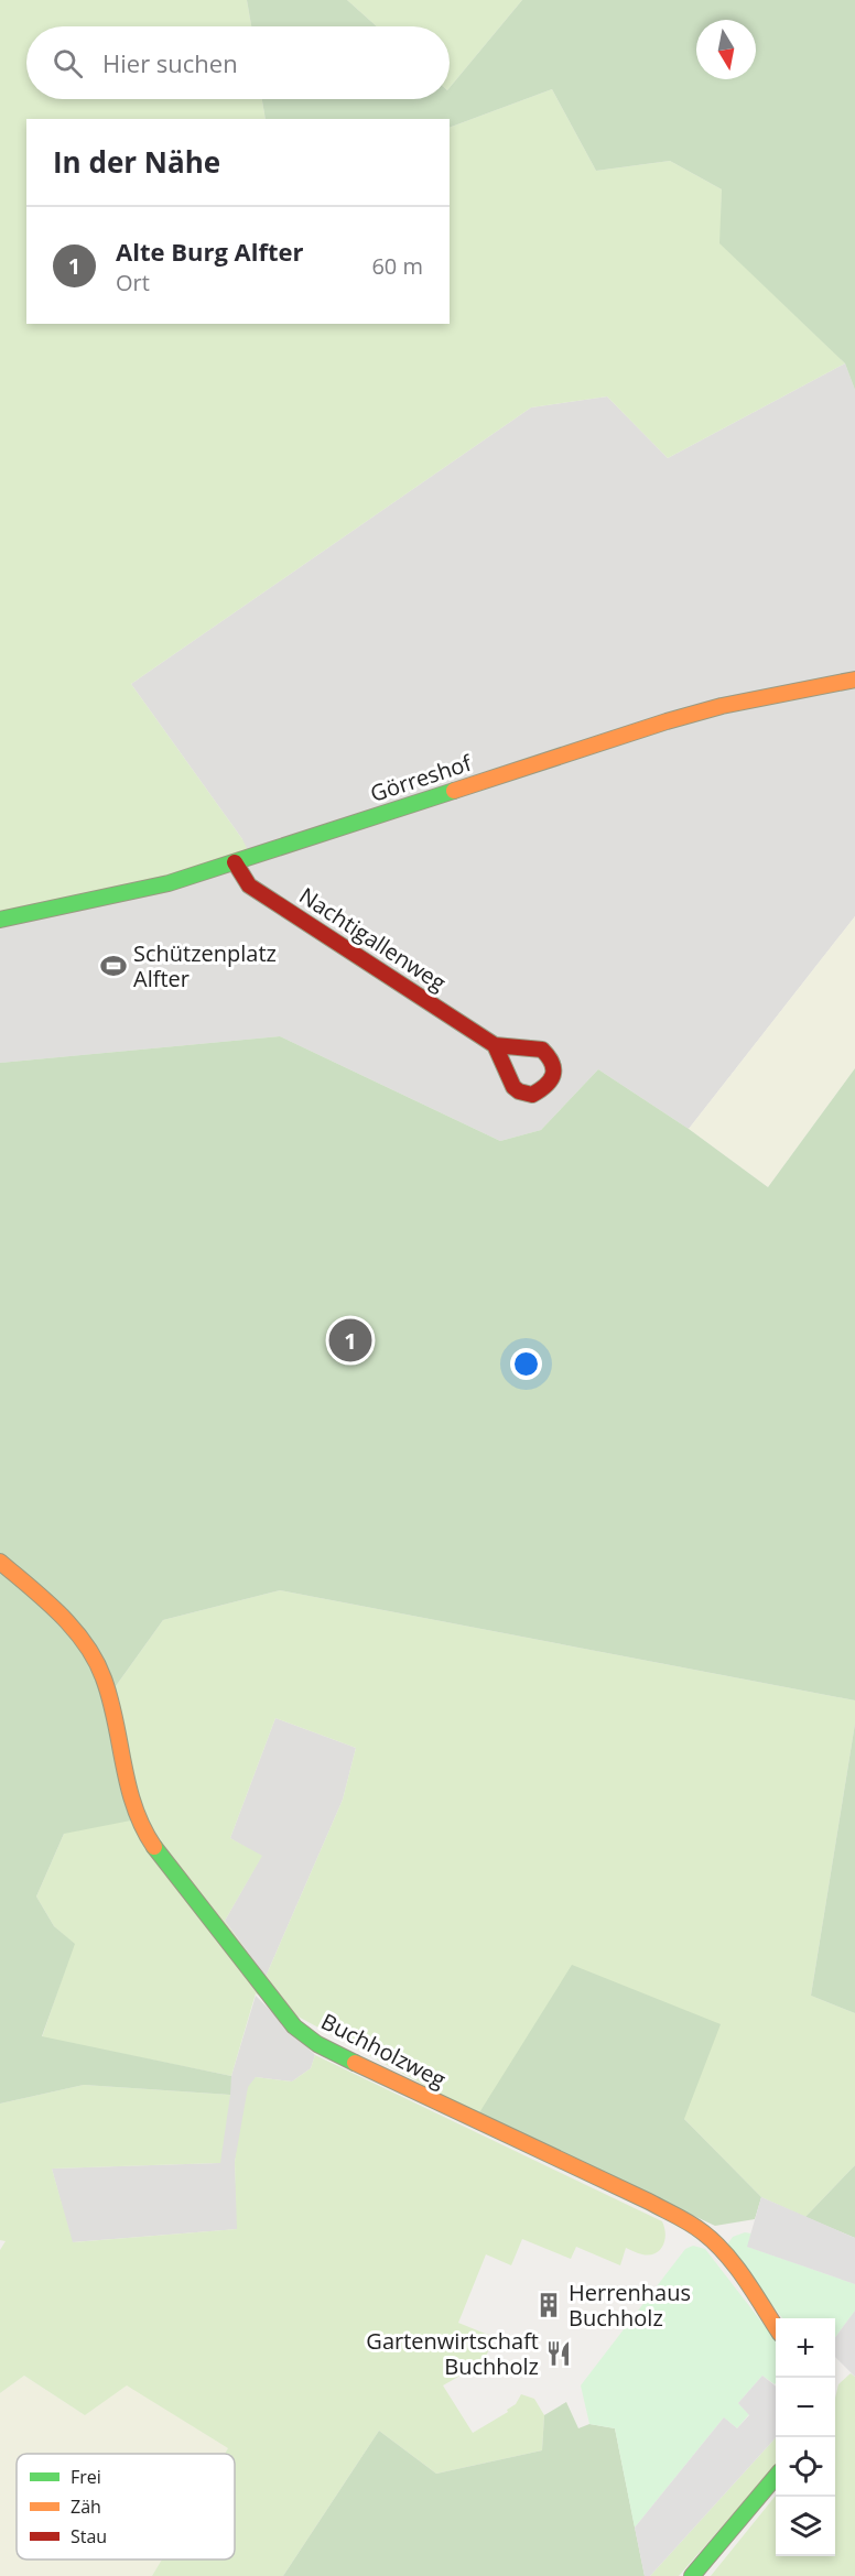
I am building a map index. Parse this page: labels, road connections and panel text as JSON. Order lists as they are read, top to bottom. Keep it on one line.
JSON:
{"streets":{"street":["Görreshof","Nachtigallenweg","Buchholzweg"]},"crossings":[["Görreshof","Nachtigallenweg"]],"places":{"sports":["Schützenplatz Alfter"],"building":["Herrenhaus Buchholz"],"restaurant":["Gartenwirtschaft Buchholz"]},"legend":["Frei","Zäh","Stau"],"north":"bottom","page":{"search":"Hier suchen","heading":"In der Nähe","list":[{"mark":"1","name":"Alte Burg Alfter","note":"Ort","value":"60 m"}],"pins":"1","map_buttons":["+","−"]}}
